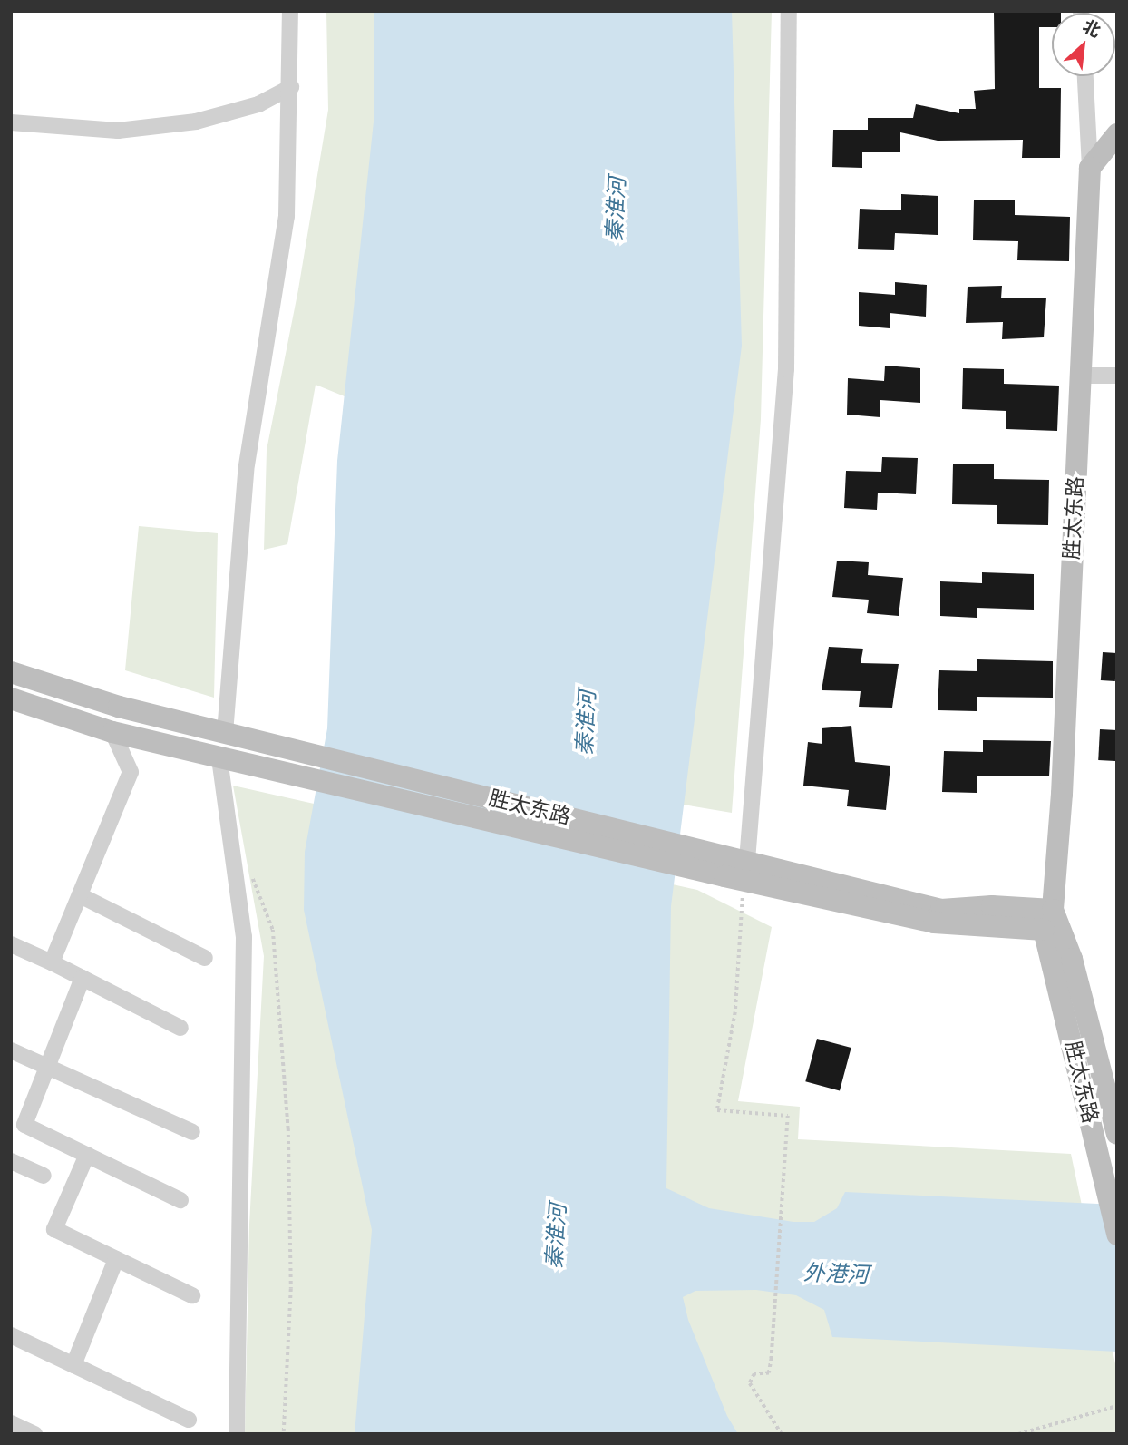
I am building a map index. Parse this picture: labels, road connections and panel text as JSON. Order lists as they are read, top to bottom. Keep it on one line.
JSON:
{"streets":{"main road":["胜太东路"]},"water":["秦淮河","外港河"],"north":"top right"}
